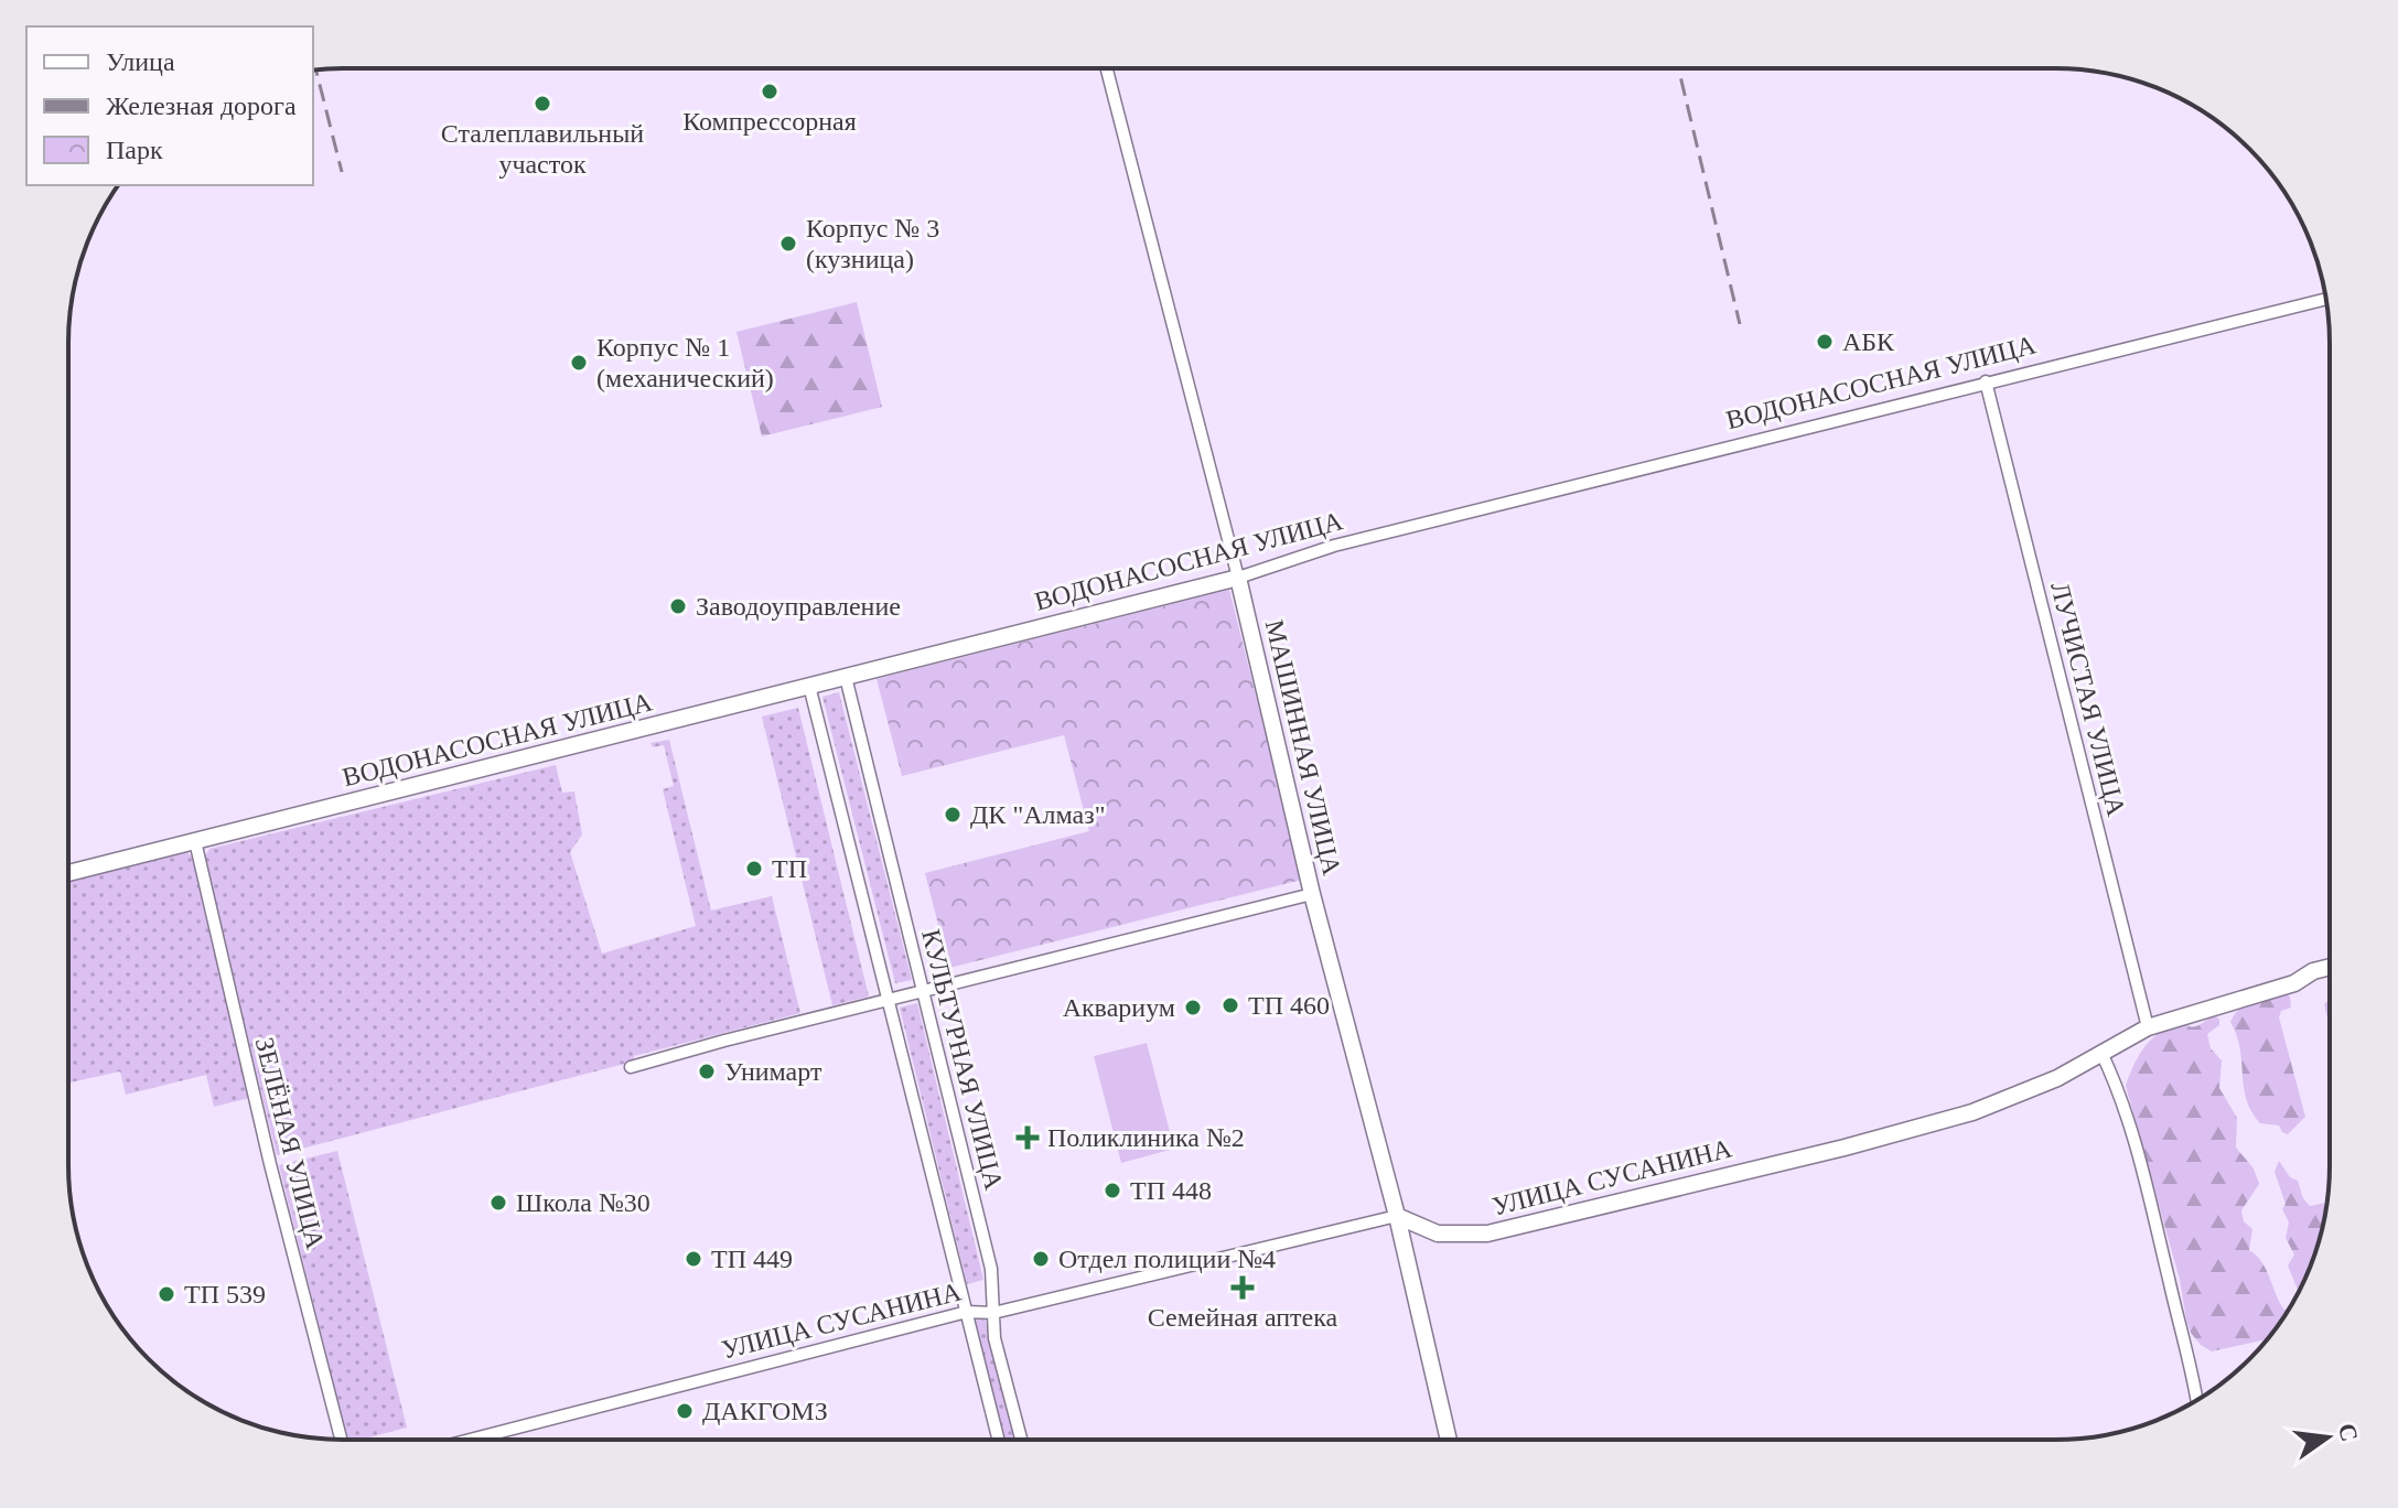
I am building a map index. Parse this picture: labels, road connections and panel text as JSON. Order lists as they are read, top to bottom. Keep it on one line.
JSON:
{"streets":{"street":["ВОДОНАСОСНАЯ УЛИЦА","ЛУЧИСТАЯ УЛИЦА","МАШИННАЯ УЛИЦА","КУЛЬТУРНАЯ УЛИЦА","ЗЕЛЁНАЯ УЛИЦА","УЛИЦА СУСАНИНА"]},"crossings":[["ВОДОНАСОСНАЯ УЛИЦА","ЛУЧИСТАЯ УЛИЦА"],["ВОДОНАСОСНАЯ УЛИЦА","МАШИННАЯ УЛИЦА"],["ВОДОНАСОСНАЯ УЛИЦА","КУЛЬТУРНАЯ УЛИЦА"],["ВОДОНАСОСНАЯ УЛИЦА","ЗЕЛЁНАЯ УЛИЦА"],["ЛУЧИСТАЯ УЛИЦА","УЛИЦА СУСАНИНА"],["МАШИННАЯ УЛИЦА","УЛИЦА СУСАНИНА"],["КУЛЬТУРНАЯ УЛИЦА","УЛИЦА СУСАНИНА"]],"places":{"other":["Компрессорная","Сталеплавильный участок","Корпус № 3 (кузница)","АБК","Корпус № 1 (механический)","Заводоуправление","ДК \"Алмаз\"","ТП","ТП 460","Аквариум","Унимарт","ТП 448","Школа №30","ТП 449","Отдел полиции №4","ТП 539","ДАКГОМЗ"],"health":["Поликлиника №2","Семейная аптека"]},"legend":["Улица","Железная дорога","Парк"],"north":"right"}
